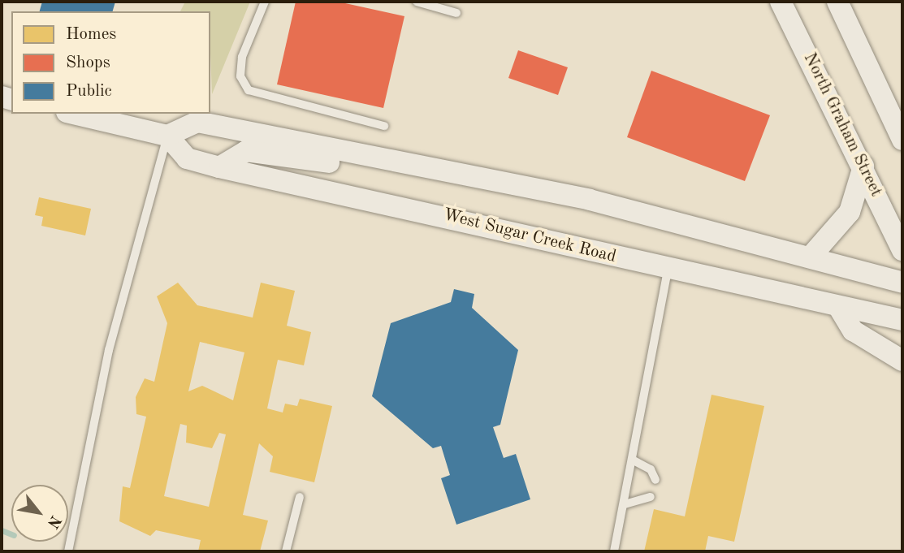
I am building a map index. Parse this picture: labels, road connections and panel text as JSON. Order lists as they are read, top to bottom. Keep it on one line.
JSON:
{"streets":{"main road":["North Graham Street","West Sugar Creek Road"]},"legend":["Homes","Shops","Public"],"north":"bottom right"}
